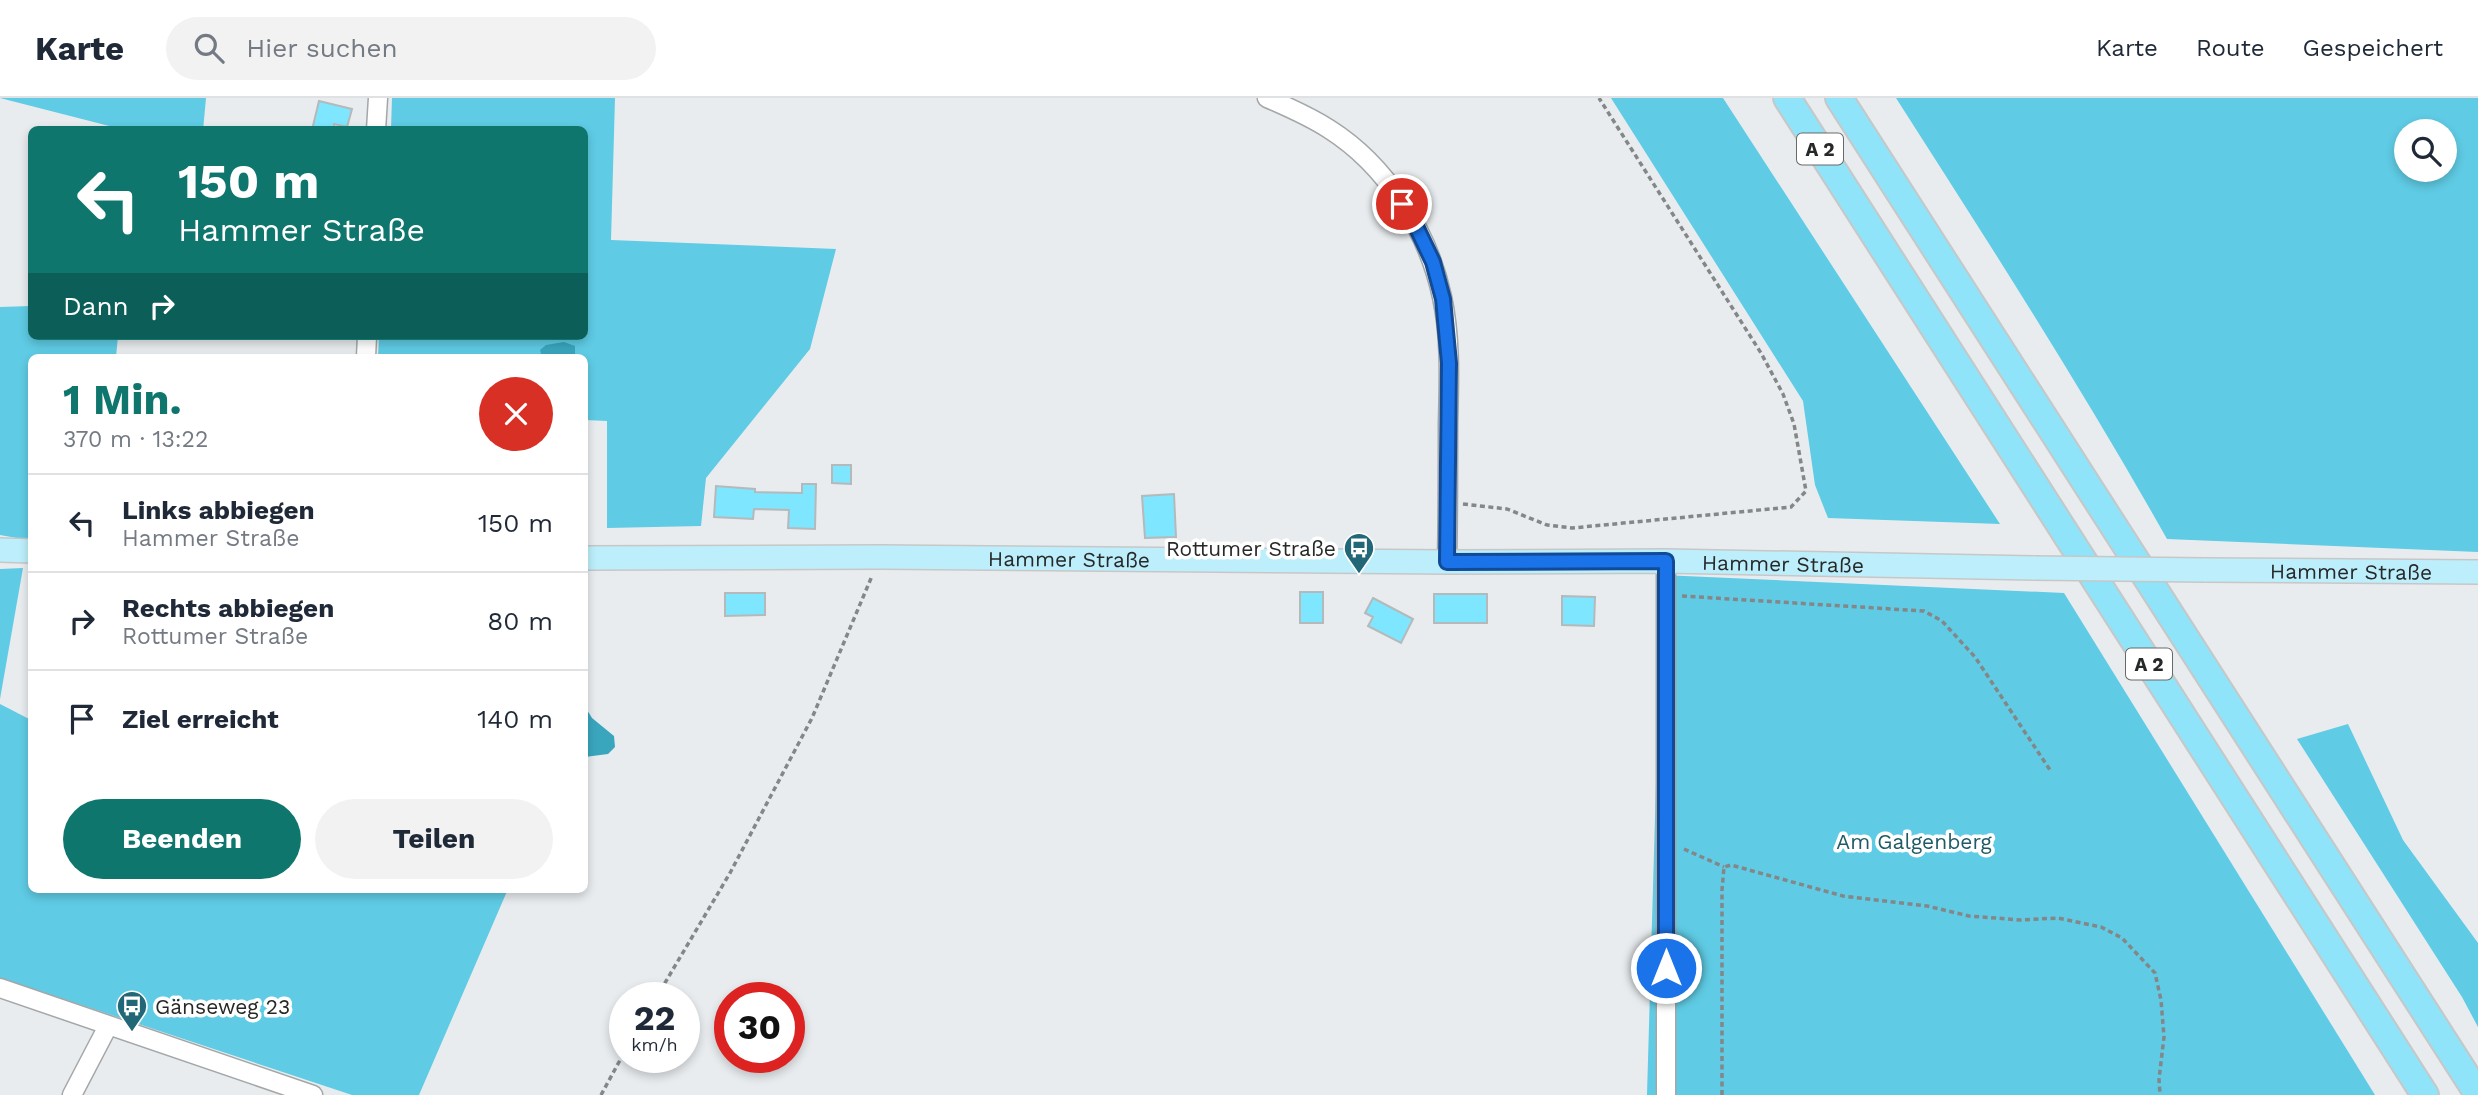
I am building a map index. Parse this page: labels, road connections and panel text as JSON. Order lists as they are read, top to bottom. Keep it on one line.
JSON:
{"streets":{"highway":["A 2"],"main road":["Hammer Straße"]},"parks":["Am Galgenberg"],"places":{"bus stop":["Rottumer Straße","Gänseweg 23"]},"page":{"header":"Karte","search":"Hier suchen","nav":["Karte","Route","Gespeichert"],"turn":["150 m","Hammer Straße"],"then":"Dann","heading":["1 Min.","370 m · 13:22"],"list":[{"name":"Links abbiegen","note":"Hammer Straße","value":"150 m"},{"name":"Rechts abbiegen","note":"Rottumer Straße","value":"80 m"},{"name":"Ziel erreicht","value":"140 m"}],"buttons":["Beenden","Teilen"],"speed":"22 km/h","limit":"30"}}
